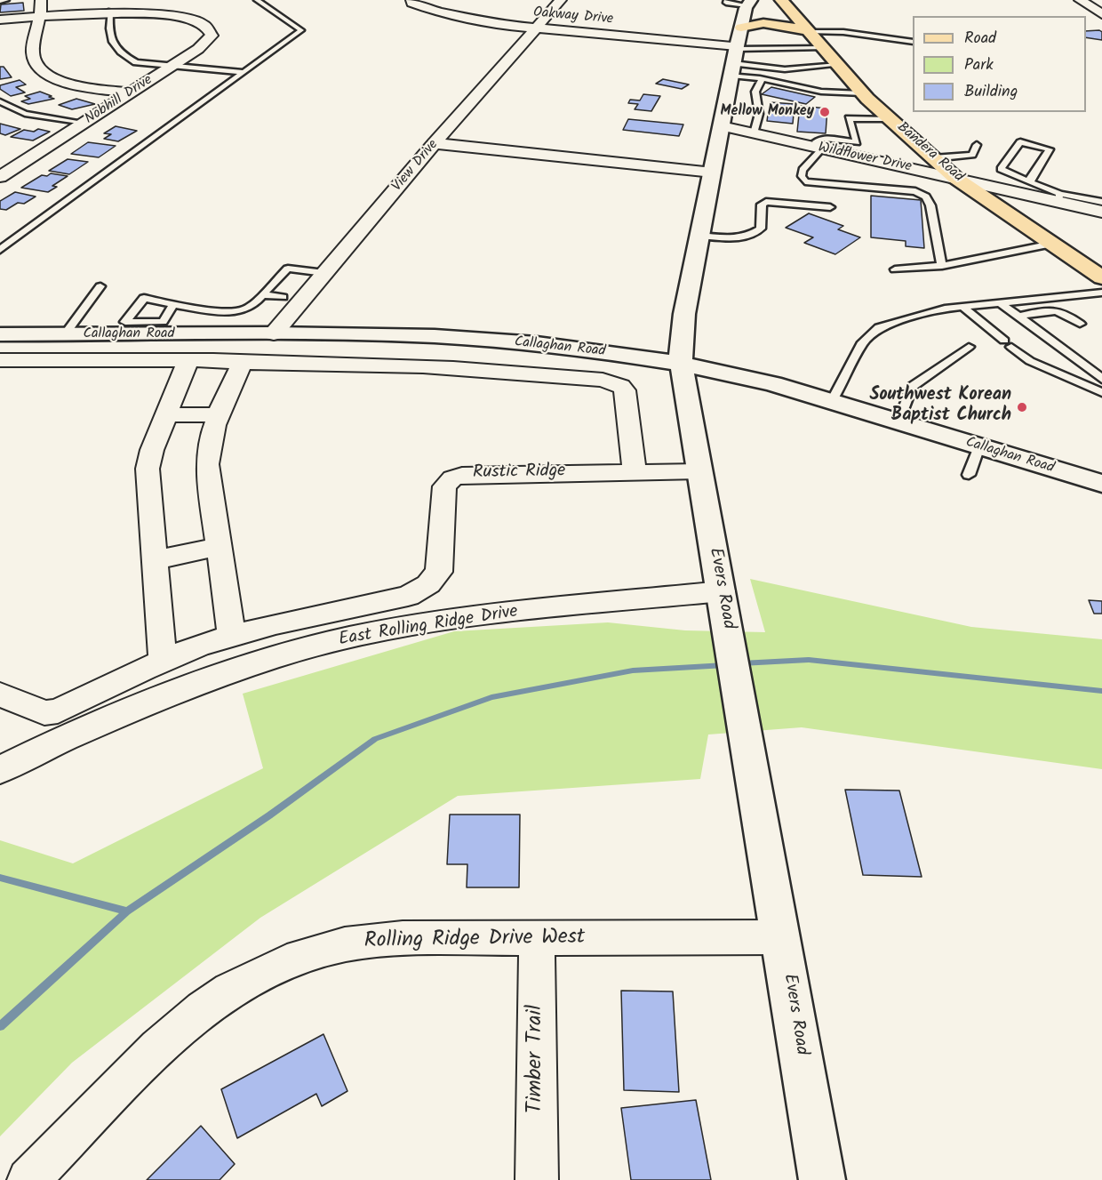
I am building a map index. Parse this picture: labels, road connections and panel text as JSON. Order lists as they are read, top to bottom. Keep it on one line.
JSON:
{"streets":{"main road":["Bandera Road","Callaghan Road","Evers Road"],"street":["Oakway Drive","Nobhill Drive","Wildflower Drive","View Drive","Rustic Ridge","East Rolling Ridge Drive","Rolling Ridge Drive West","Timber Trail"]},"crossings":[["Oakway Drive","View Drive"],["Oakway Drive","Evers Road"],["Bandera Road","Wildflower Drive"],["Wildflower Drive","Evers Road"],["View Drive","Callaghan Road"],["Callaghan Road","Rustic Ridge"],["Callaghan Road","Evers Road"],["Rustic Ridge","Evers Road"],["Rustic Ridge","East Rolling Ridge Drive"],["Evers Road","East Rolling Ridge Drive"],["Evers Road","Rolling Ridge Drive West"],["Rolling Ridge Drive West","Timber Trail"]],"places":["Mellow Monkey","Southwest Korean Baptist Church"],"legend":["Road","Park","Building"]}
